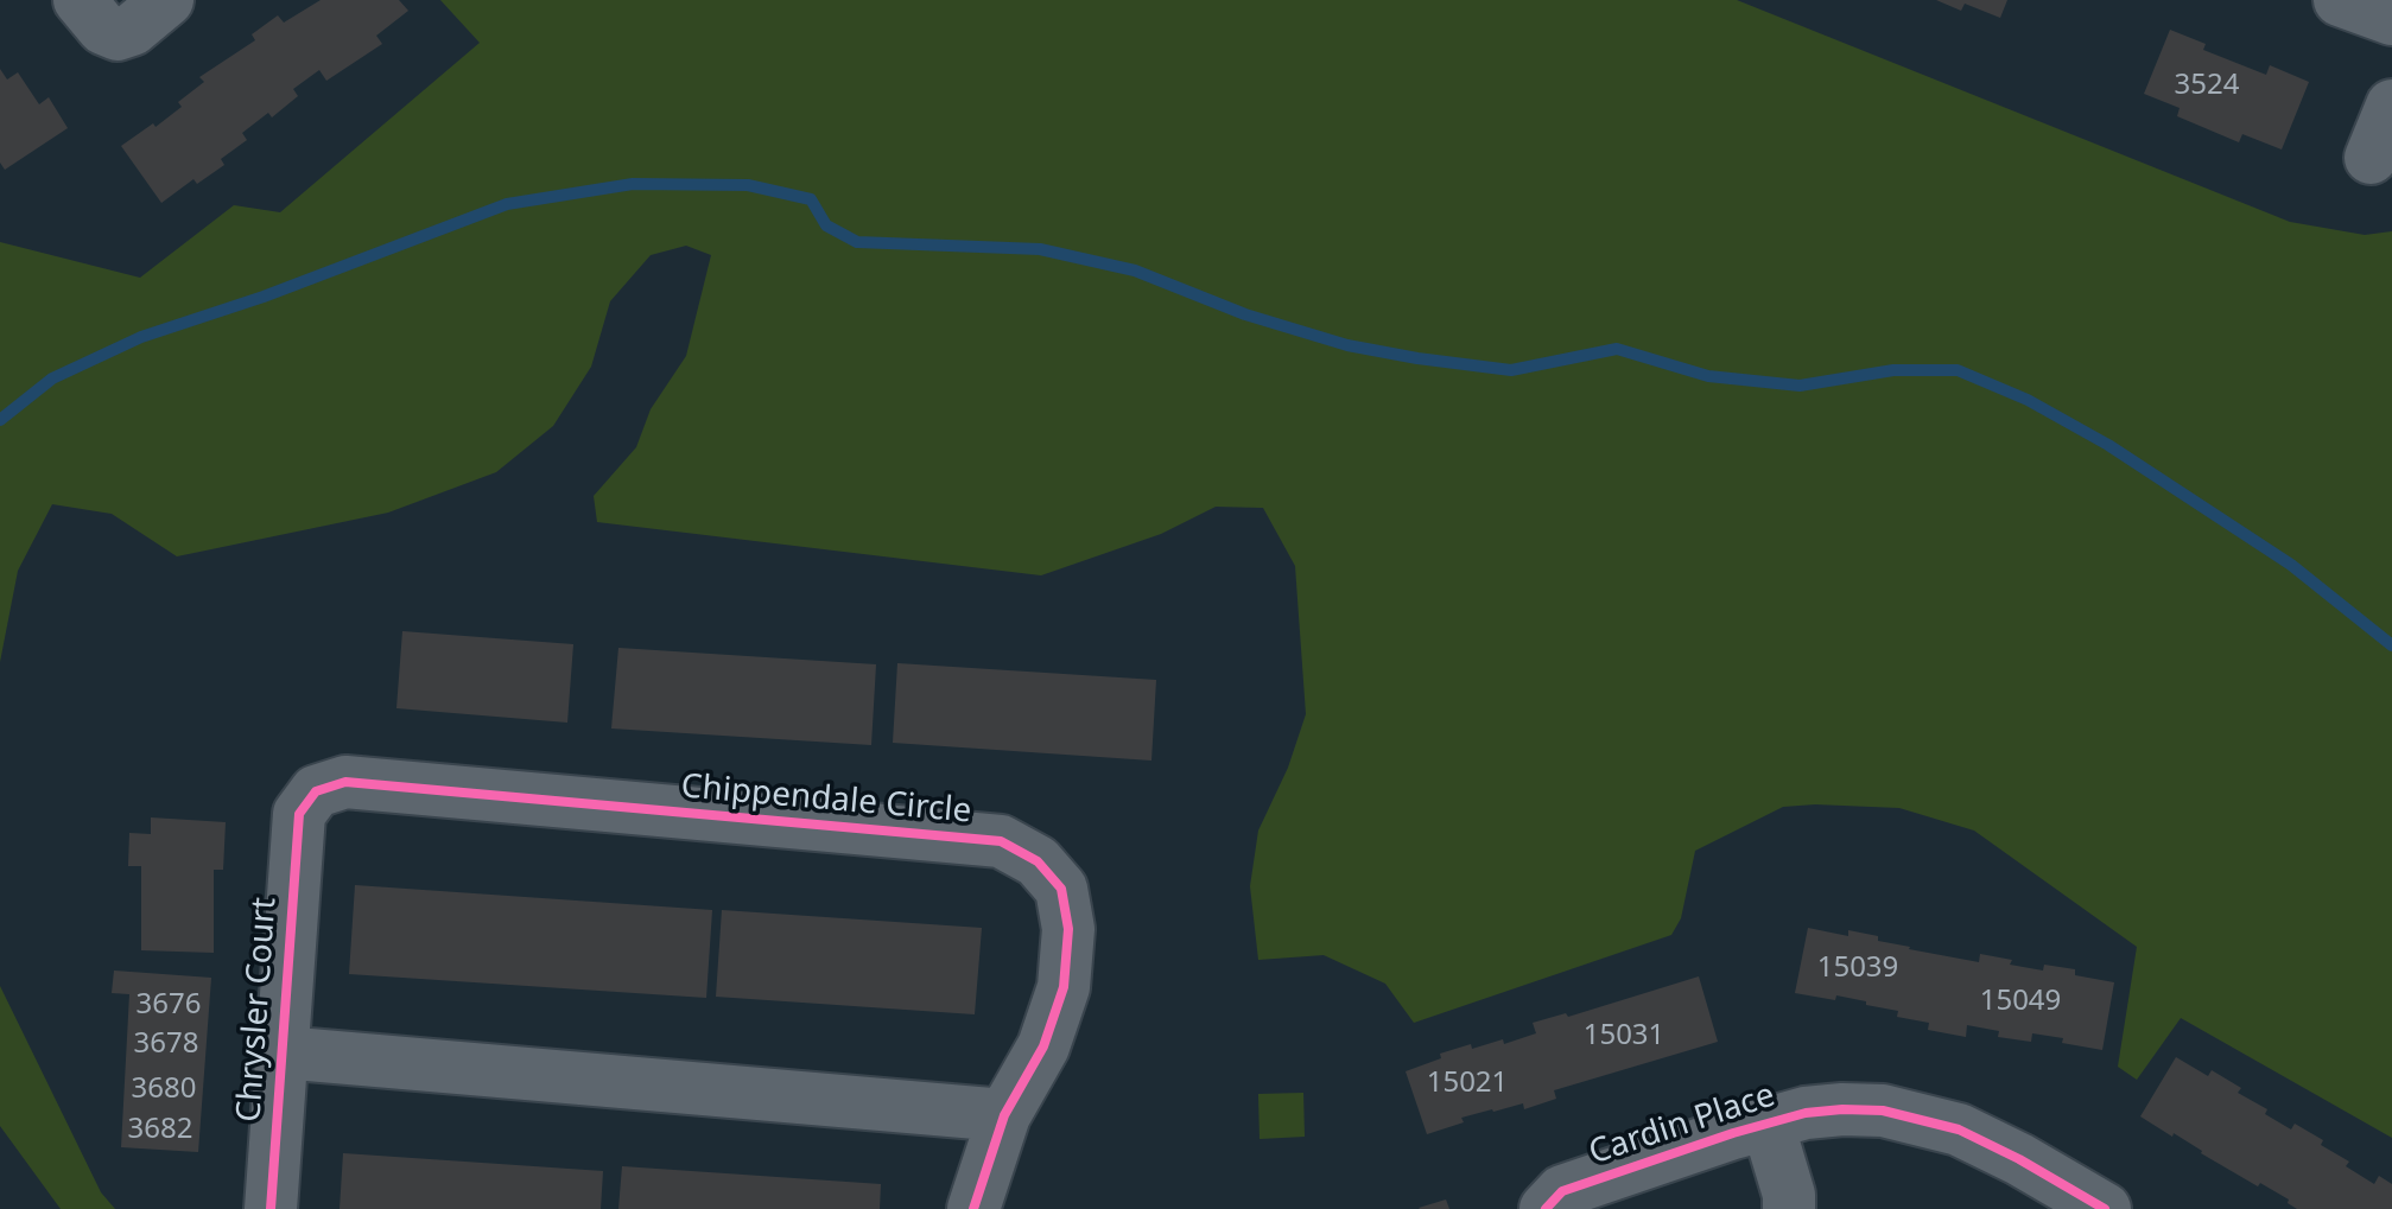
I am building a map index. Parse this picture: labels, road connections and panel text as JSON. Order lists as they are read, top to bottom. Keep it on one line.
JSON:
{"streets":{"street":["Chippendale Circle","Chrysler Court","Cardin Place"]},"crossings":[["Chippendale Circle","Chrysler Court"]],"house_numbers":["3524","15039","15049","3676","15031","3678","15021","3680","3682"]}
